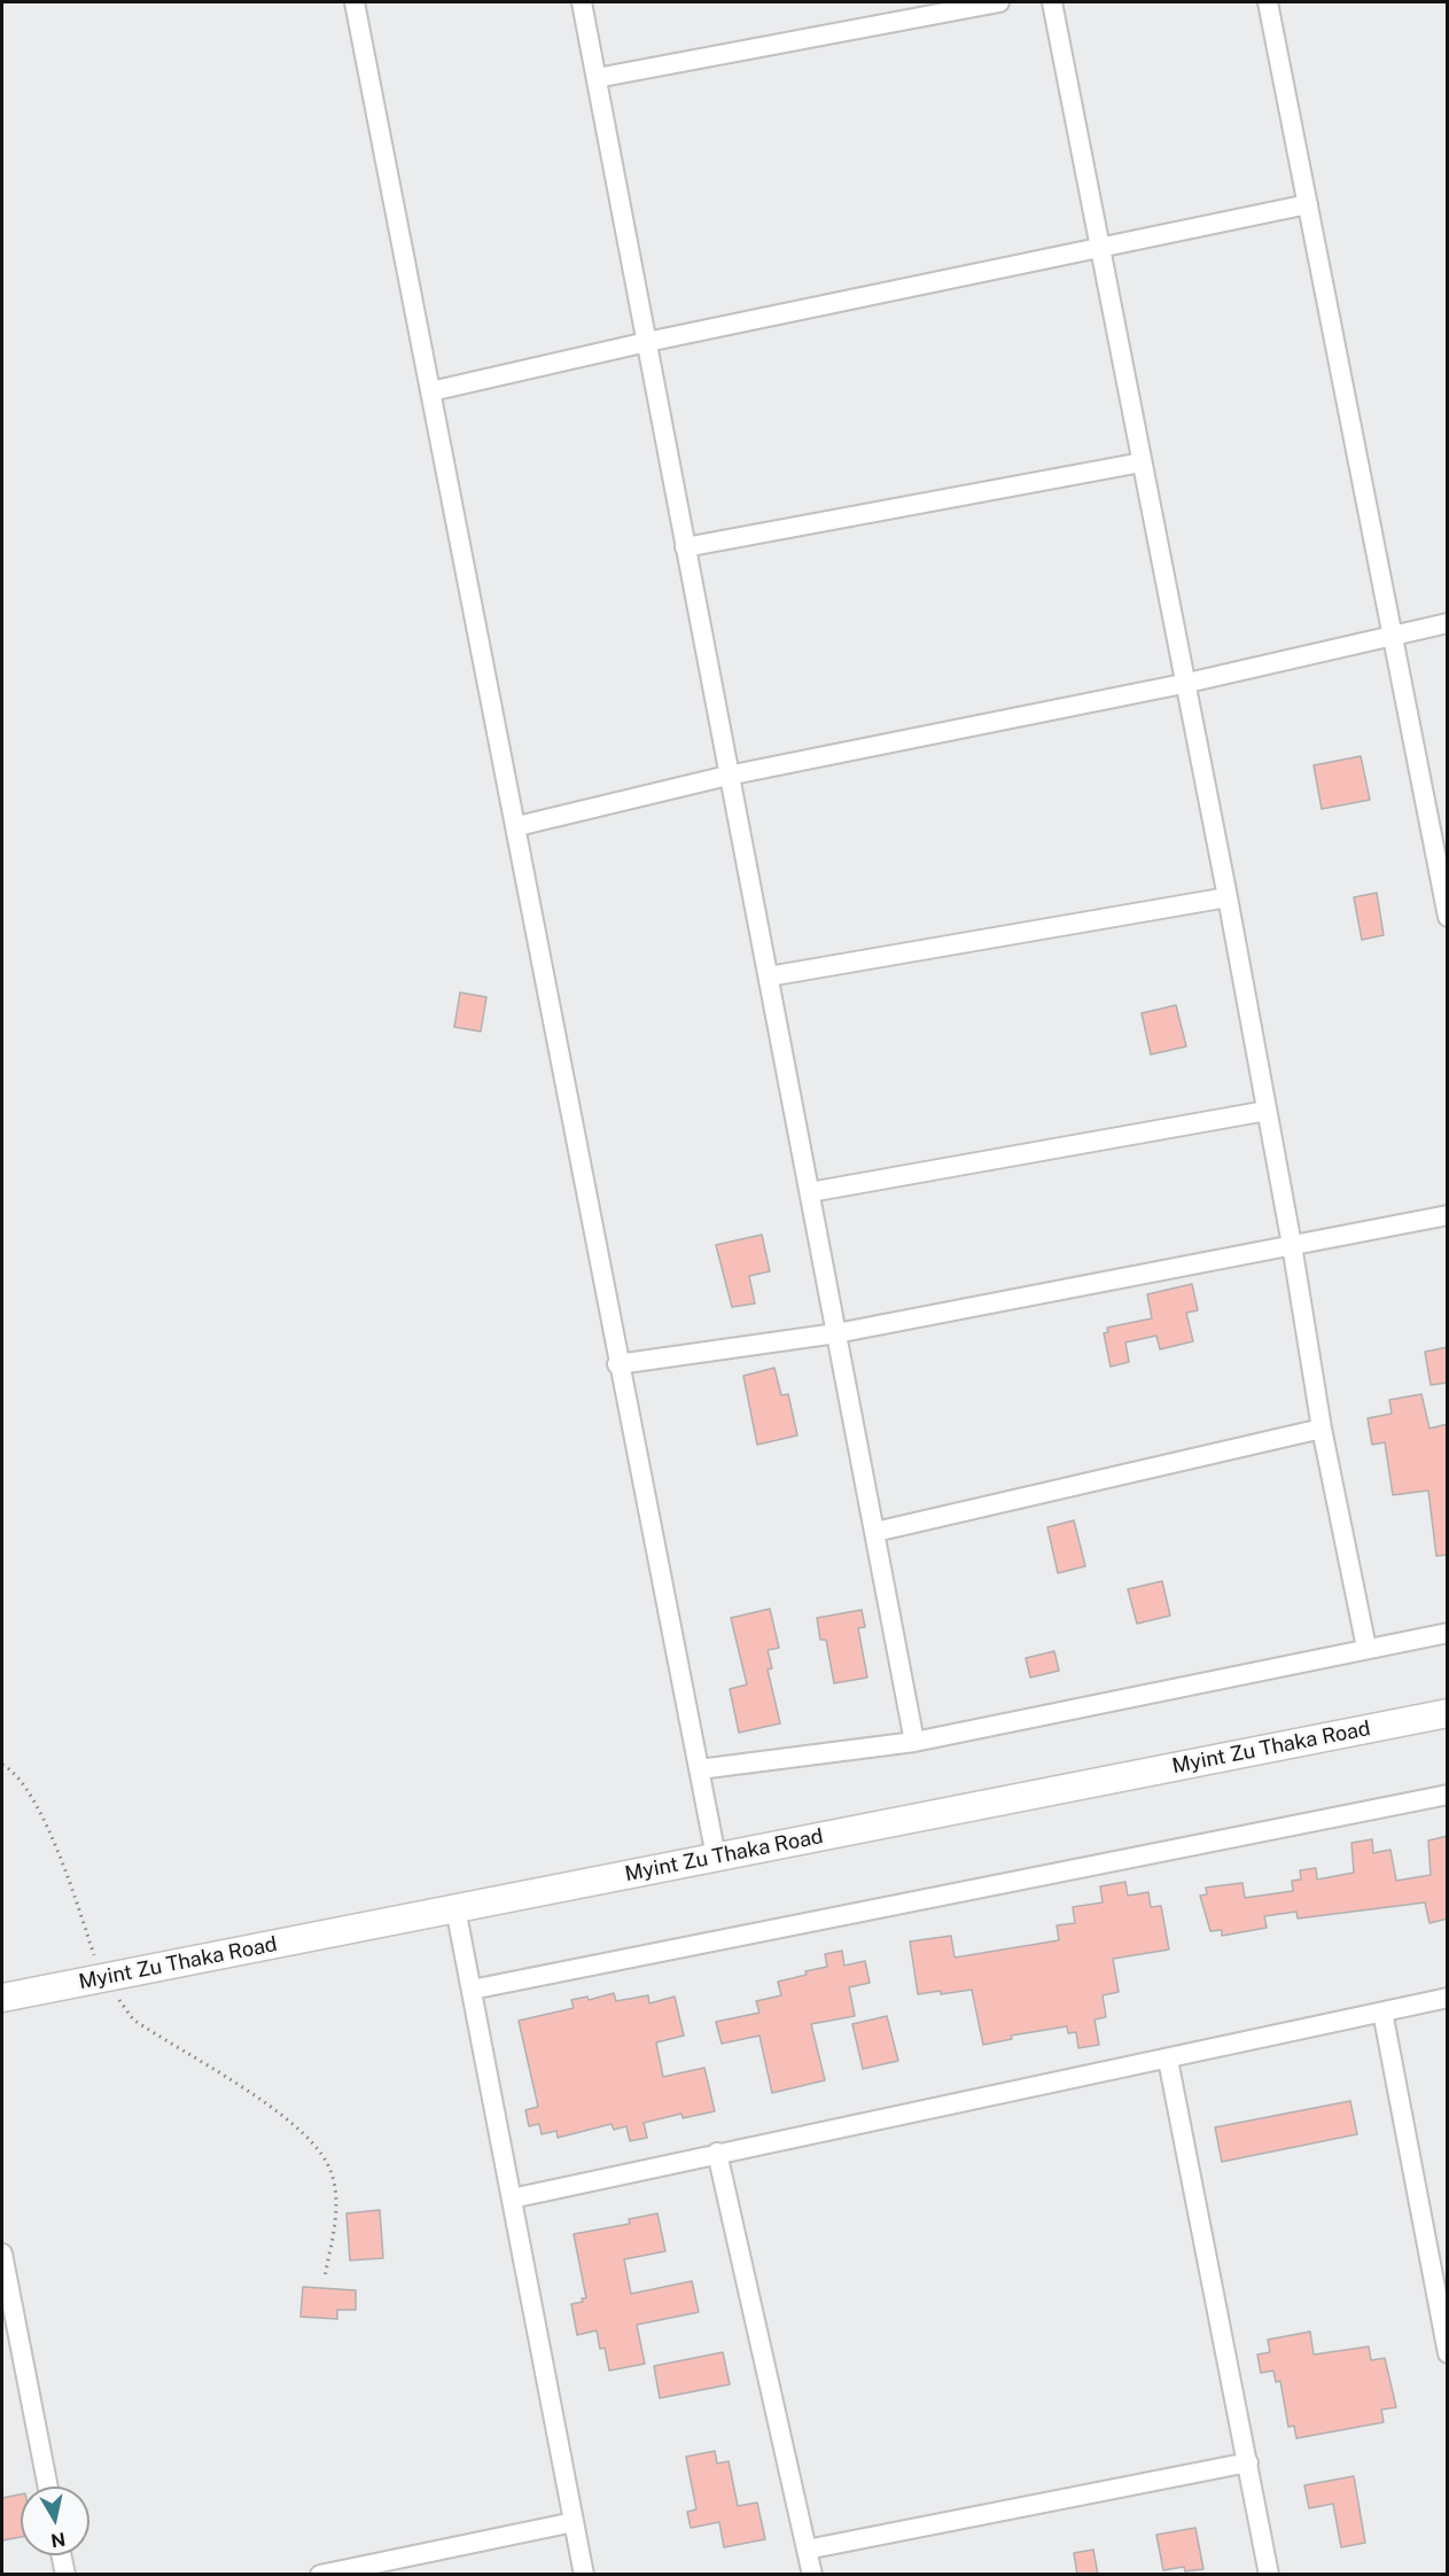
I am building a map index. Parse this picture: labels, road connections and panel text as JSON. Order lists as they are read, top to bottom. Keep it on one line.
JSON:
{"streets":{"street":["Myint Zu Thaka Road"]},"north":"bottom"}
